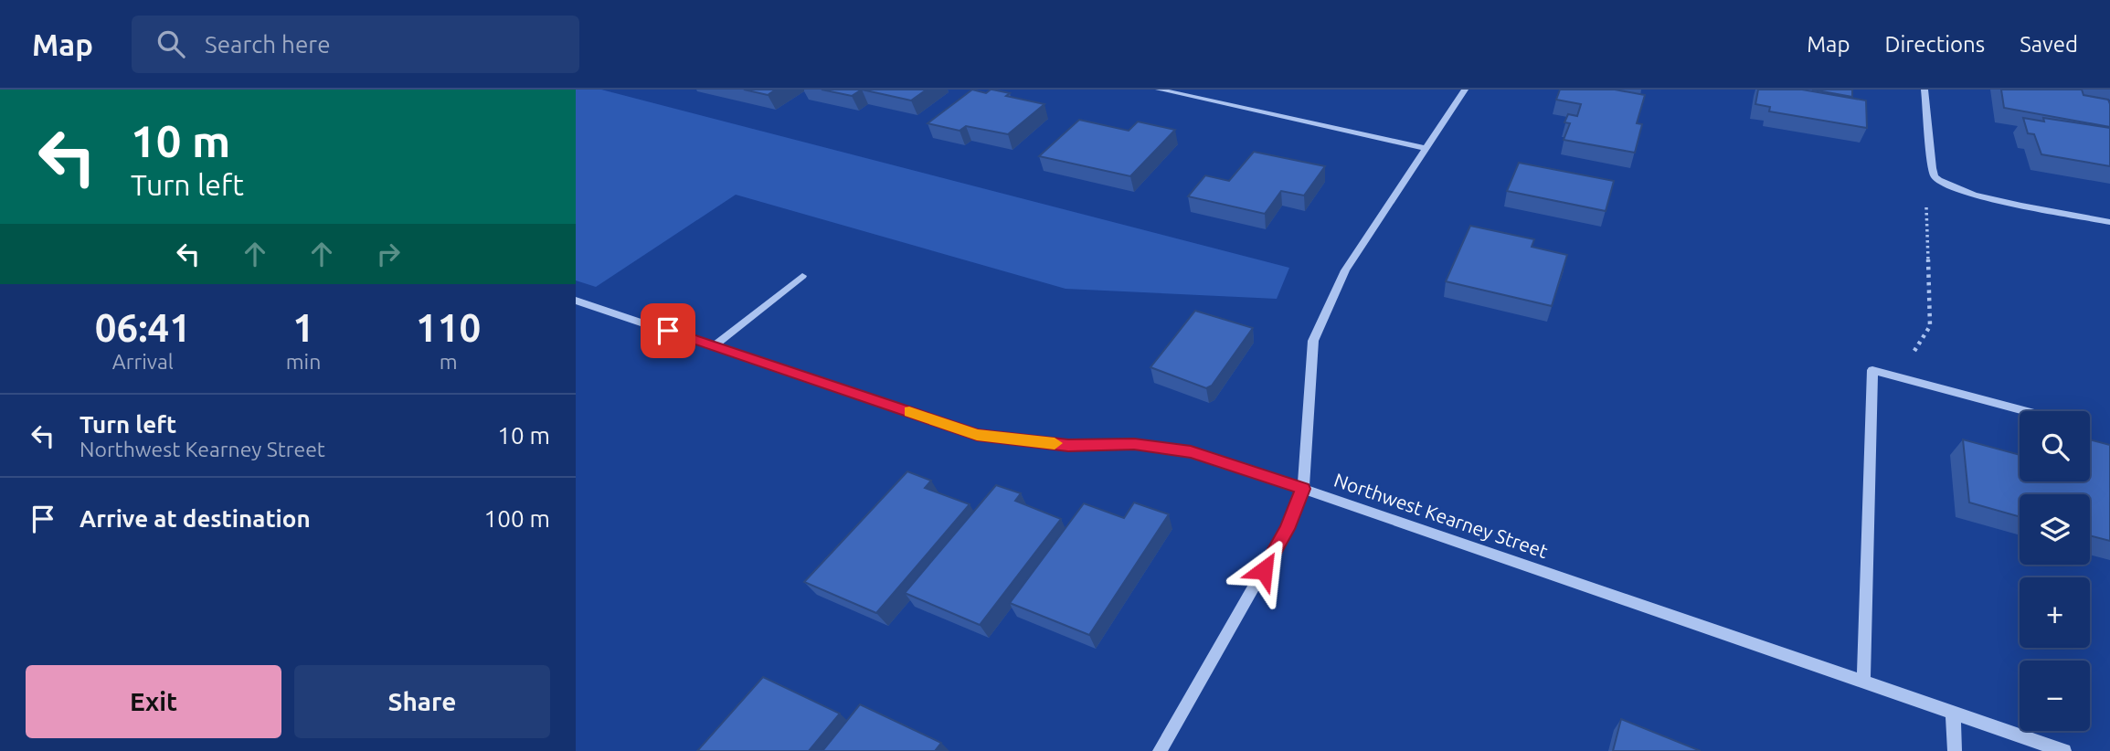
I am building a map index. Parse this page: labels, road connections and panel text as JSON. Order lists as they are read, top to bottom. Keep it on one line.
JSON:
{"streets":{"street":["Northwest Kearney Street"]},"page":{"header":"Map","search":"Search here","nav":["Map","Directions","Saved"],"turn":["10 m","Turn left"],"eta":["06:41","Arrival","1","min","110","m"],"list":[{"name":"Turn left","note":"Northwest Kearney Street","value":"10 m"},{"name":"Arrive at destination","value":"100 m"}],"map_buttons":["+","−"],"buttons":["Exit","Share"]}}
